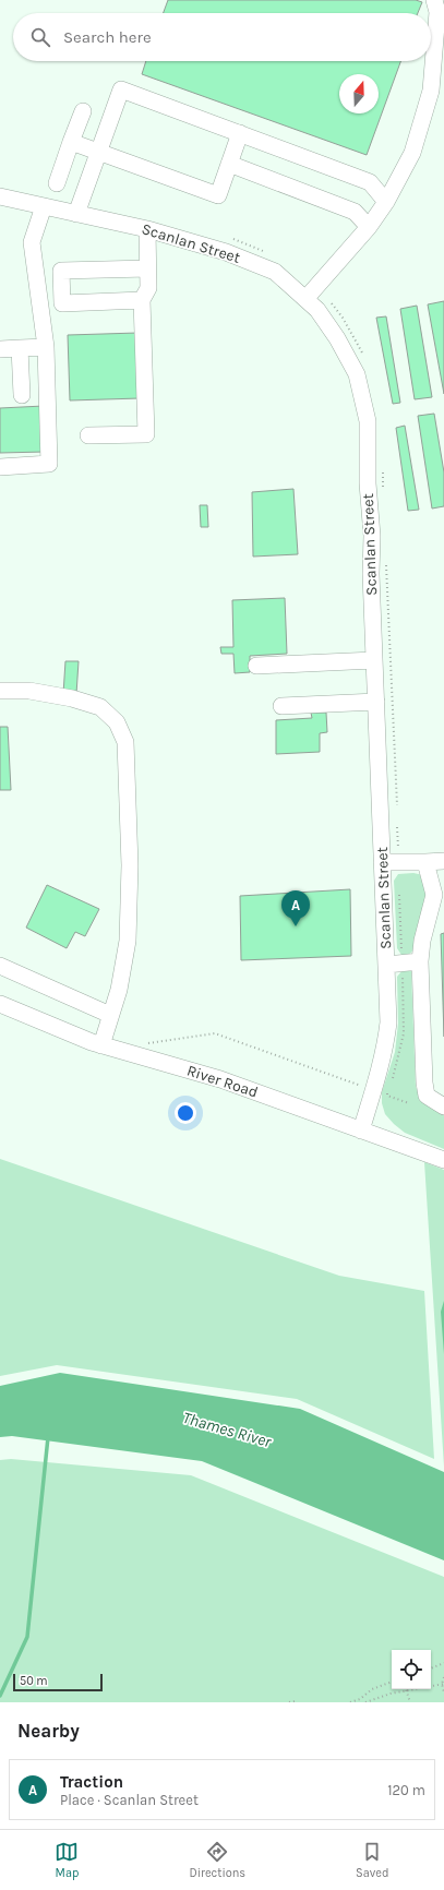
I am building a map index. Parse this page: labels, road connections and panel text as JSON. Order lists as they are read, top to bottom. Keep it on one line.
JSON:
{"streets":{"street":["Scanlan Street","River Road"]},"crossings":[["Scanlan Street","River Road"]],"water":["Thames River"],"scale_bar":"50 m","north":"top","page":{"search":"Search here","pins":"A","scale":"50 m","heading":"Nearby","list":[{"mark":"A","name":"Traction","note":"Place · Scanlan Street","value":"120 m"}],"nav":["Map","Directions","Saved"]}}
